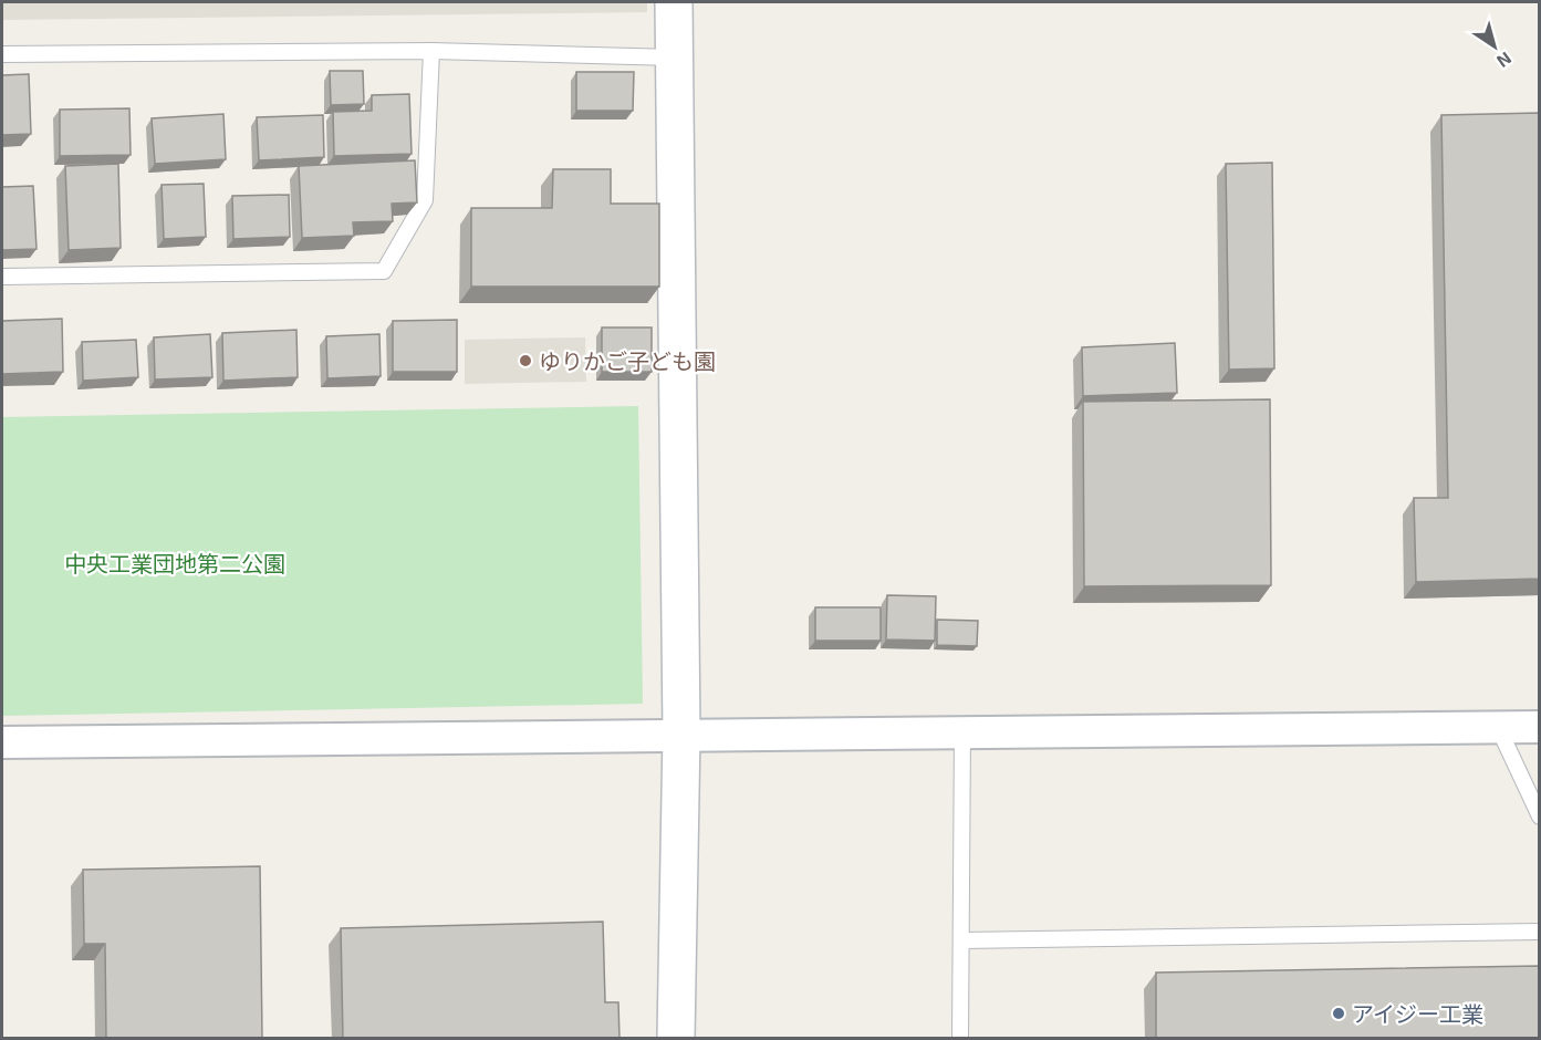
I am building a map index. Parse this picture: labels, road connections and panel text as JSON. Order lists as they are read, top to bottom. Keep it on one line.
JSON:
{"parks":["中央工業団地第二公園"],"places":["ゆりかご子ども園","アイジー工業"],"north":"bottom right"}
